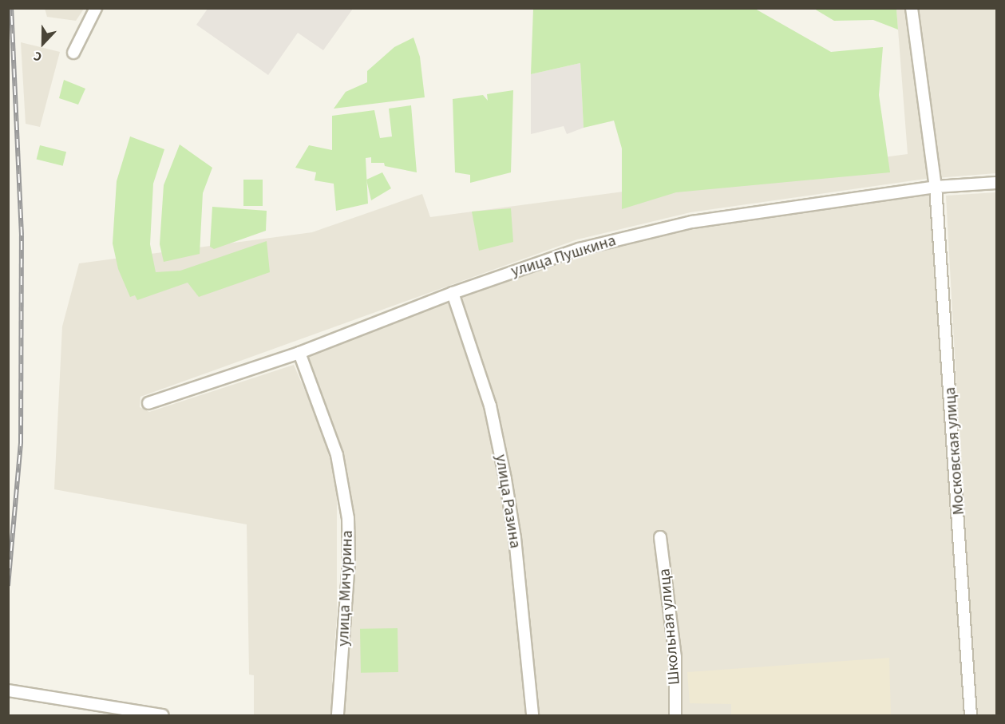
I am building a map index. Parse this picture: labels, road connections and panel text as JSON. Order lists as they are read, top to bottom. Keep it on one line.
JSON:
{"streets":{"street":["улица Пушкина","Московская улица","улица Разина","улица Мичурина","Школьная улица"]},"crossings":[["улица Пушкина","Московская улица"],["улица Пушкина","улица Разина"],["улица Пушкина","улица Мичурина"]],"north":"bottom"}
